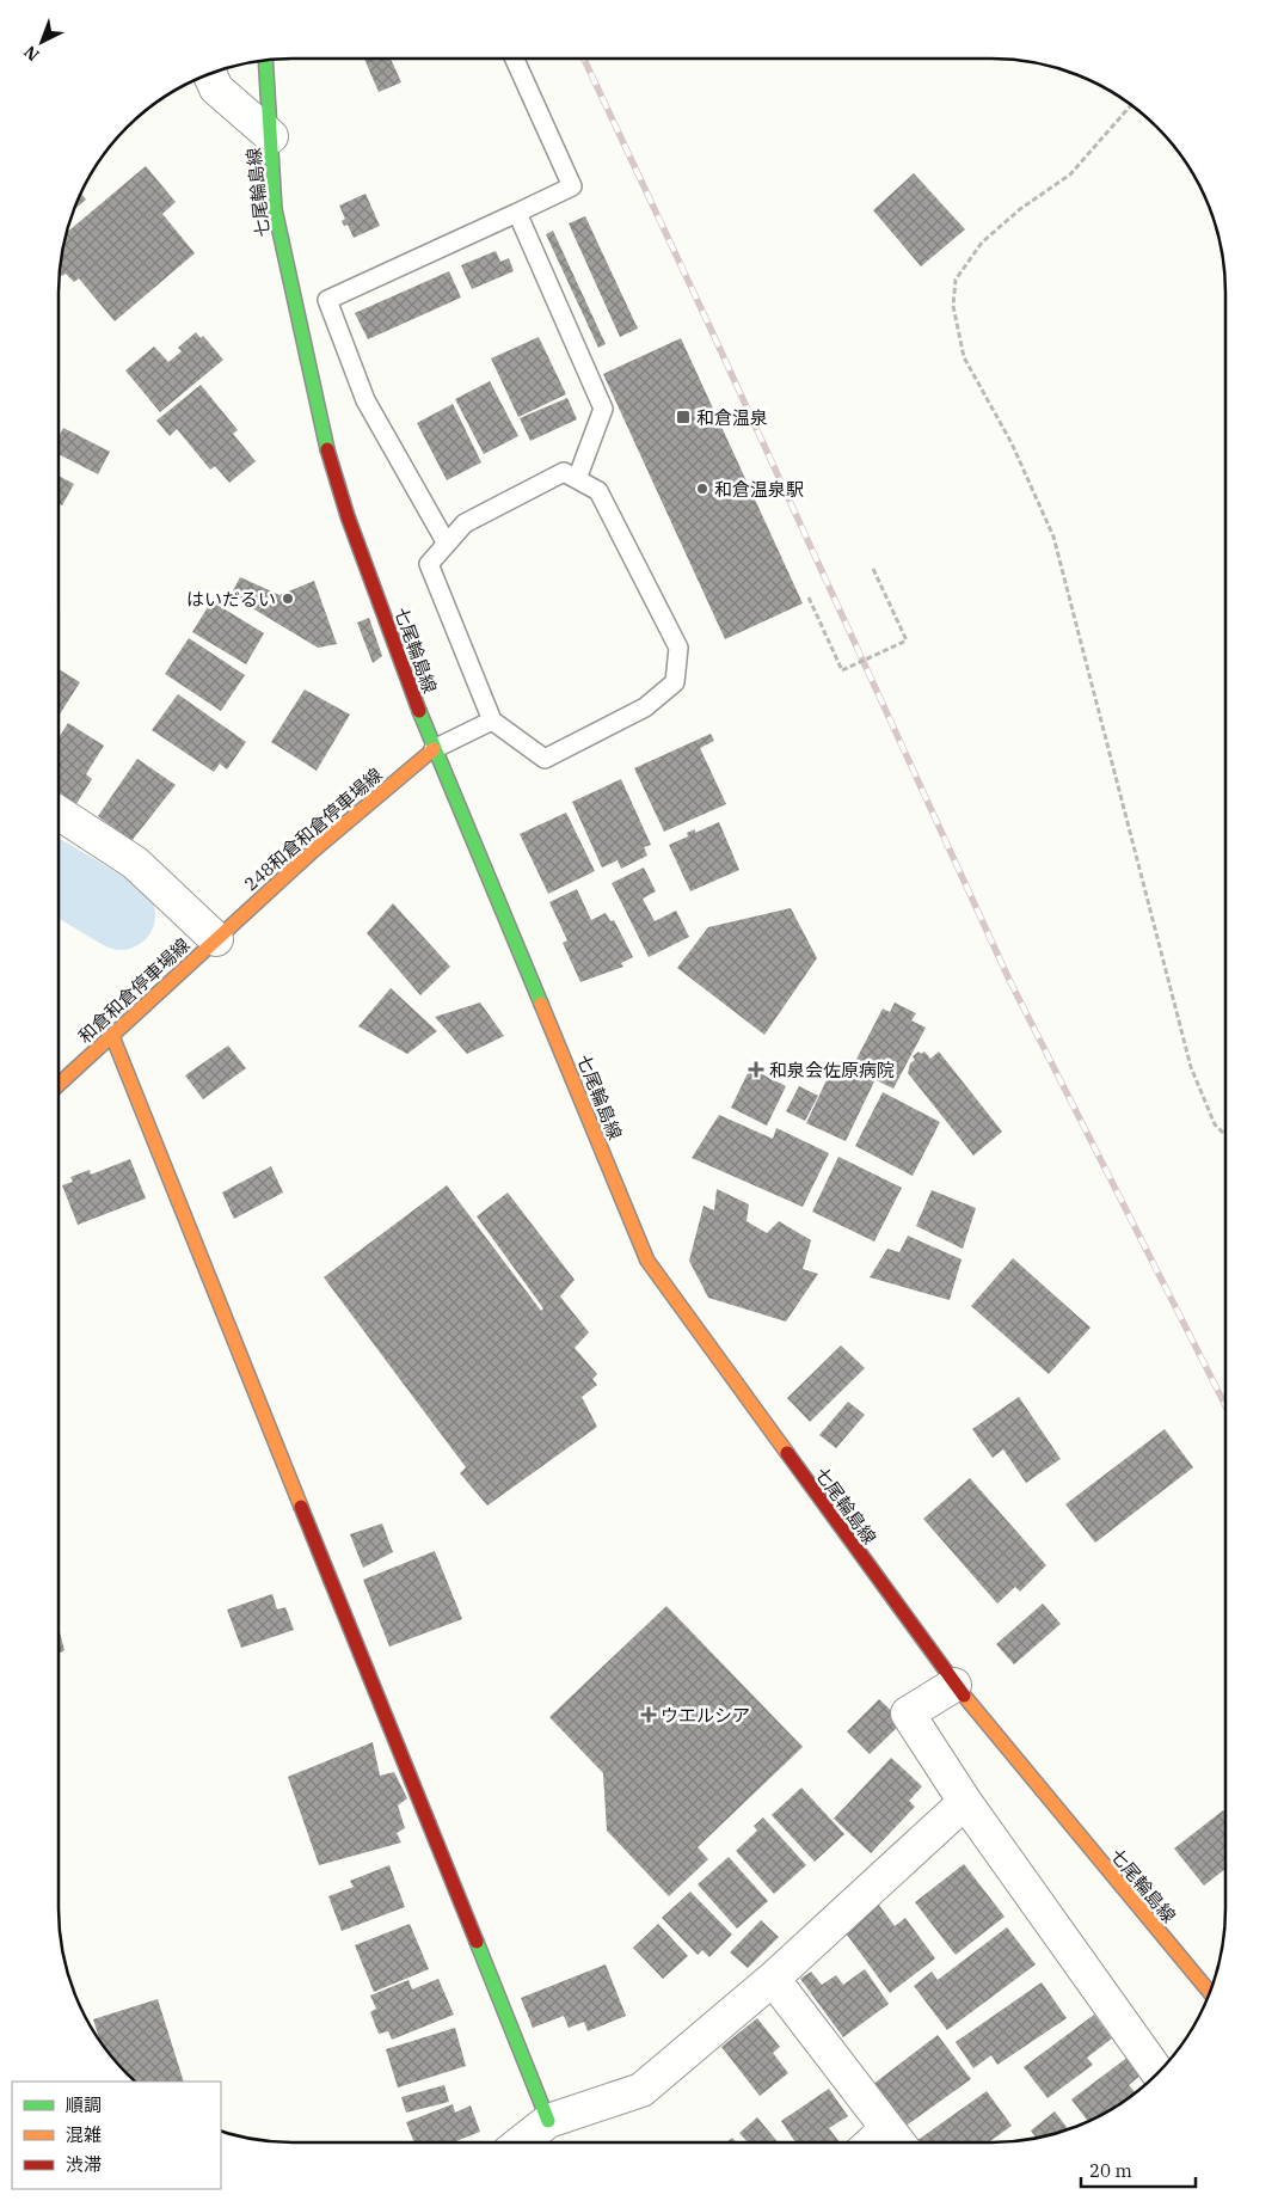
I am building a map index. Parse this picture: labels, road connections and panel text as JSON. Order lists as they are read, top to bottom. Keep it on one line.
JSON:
{"streets":{"main road":["七尾輪島線","248和倉和倉停車場線","和倉和倉停車場線"]},"crossings":[["七尾輪島線","248和倉和倉停車場線"],["248和倉和倉停車場線","和倉和倉停車場線"]],"places":{"transit":["和倉温泉"],"other":["和倉温泉駅","はいだるい"],"health":["和泉会佐原病院","ウエルシア"]},"legend":["順調","混雑","渋滞"],"scale_bar":"20 m","north":"bottom left"}
